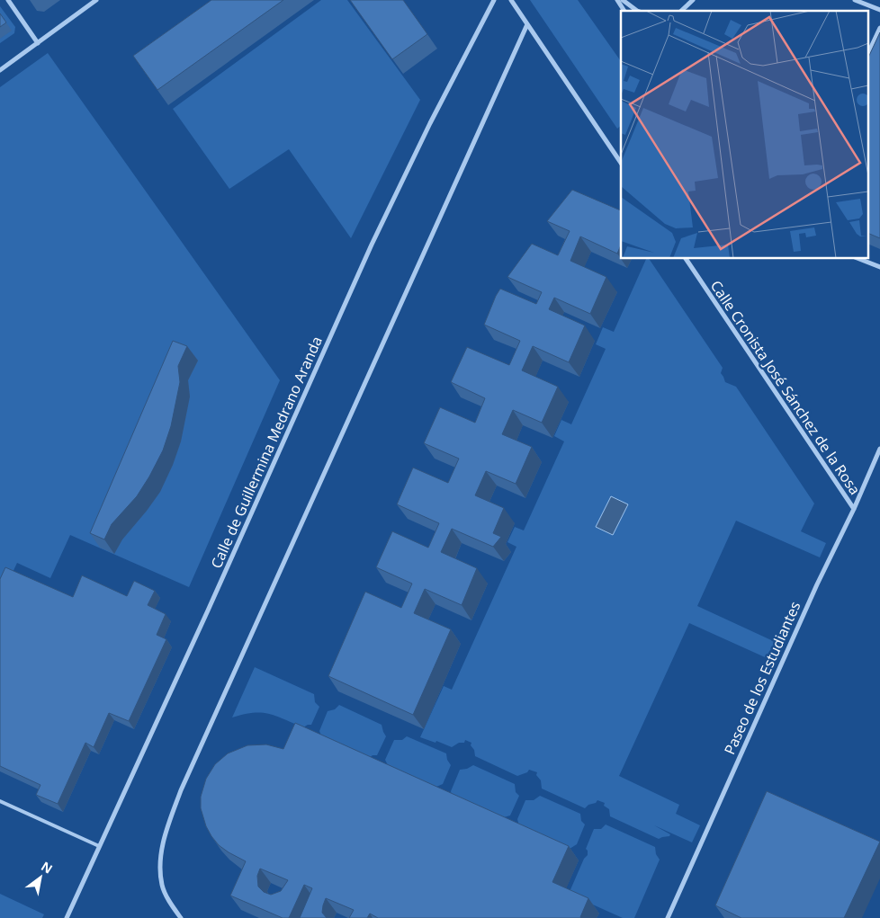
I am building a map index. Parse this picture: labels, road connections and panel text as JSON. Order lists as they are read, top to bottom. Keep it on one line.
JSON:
{"streets":{"street":["Calle Cronista José Sánchez de la Rosa","Calle de Guillermina Medrano Aranda","Paseo de los Estudiantes"]},"crossings":[["Calle Cronista José Sánchez de la Rosa","Paseo de los Estudiantes"]],"north":"top right"}
